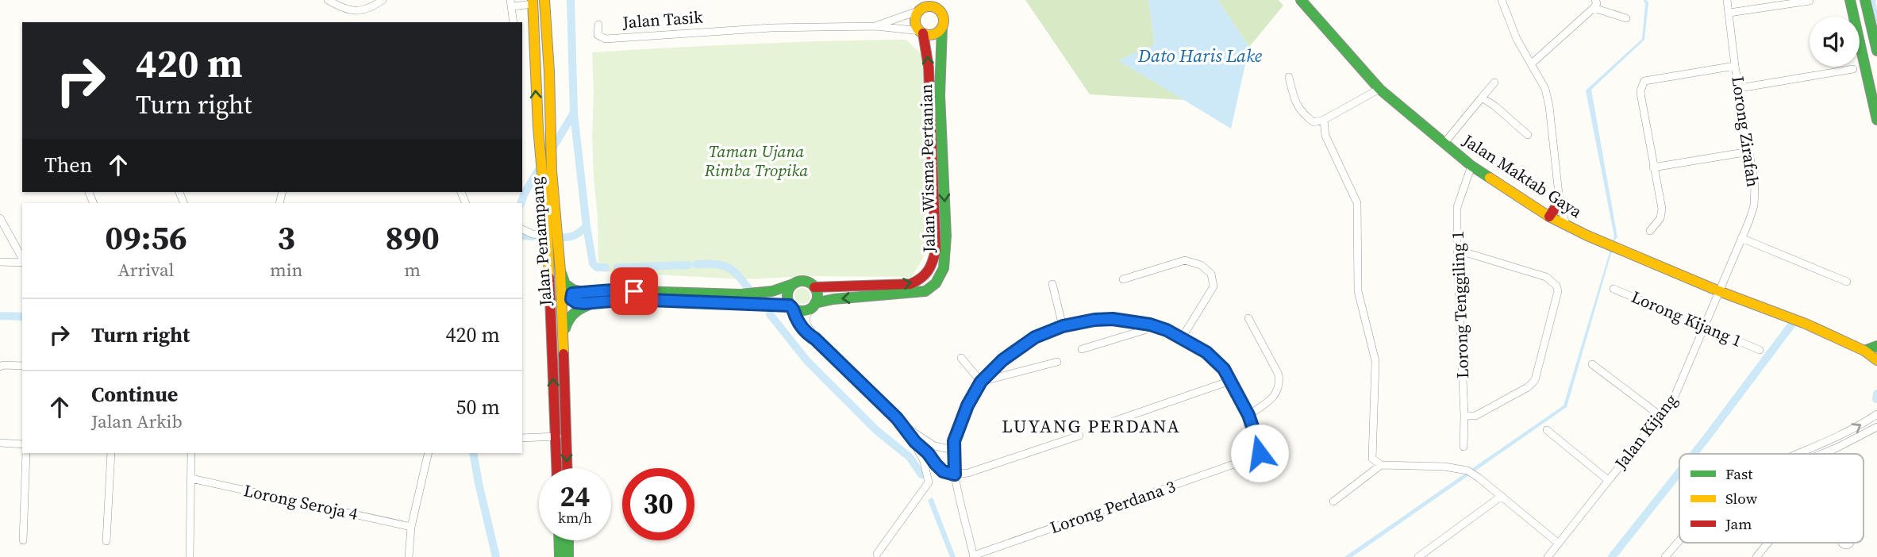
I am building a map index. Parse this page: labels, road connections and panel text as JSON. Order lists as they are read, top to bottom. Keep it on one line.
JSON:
{"streets":{"street":["Jalan Tasik","Lorong Zirafah","Jalan Wisma Pertanian","Jalan Maktab Gaya","Jalan Penampang","Lorong Tenggiling 1","Lorong Kijang 1","Jalan Kijang","Lorong Seroja 4","Lorong Perdana 3"]},"crossings":[["Jalan Tasik","Jalan Wisma Pertanian"],["Lorong Zirafah","Jalan Maktab Gaya"],["Lorong Zirafah","Jalan Kijang"],["Jalan Maktab Gaya","Lorong Tenggiling 1"],["Jalan Maktab Gaya","Jalan Kijang"],["Lorong Kijang 1","Jalan Kijang"]],"districts":["LUYANG PERDANA"],"water":["Dato Haris Lake"],"parks":["Taman Ujana Rimba Tropika"],"legend":["Fast","Slow","Jam"],"page":{"turn":["420 m","Turn right"],"then":"Then","eta":["09:56","Arrival","3","min","890","m"],"list":[{"name":"Turn right","value":"420 m"},{"name":"Continue","note":"Jalan Arkib","value":"50 m"}],"speed":"24 km/h","limit":"30"}}
